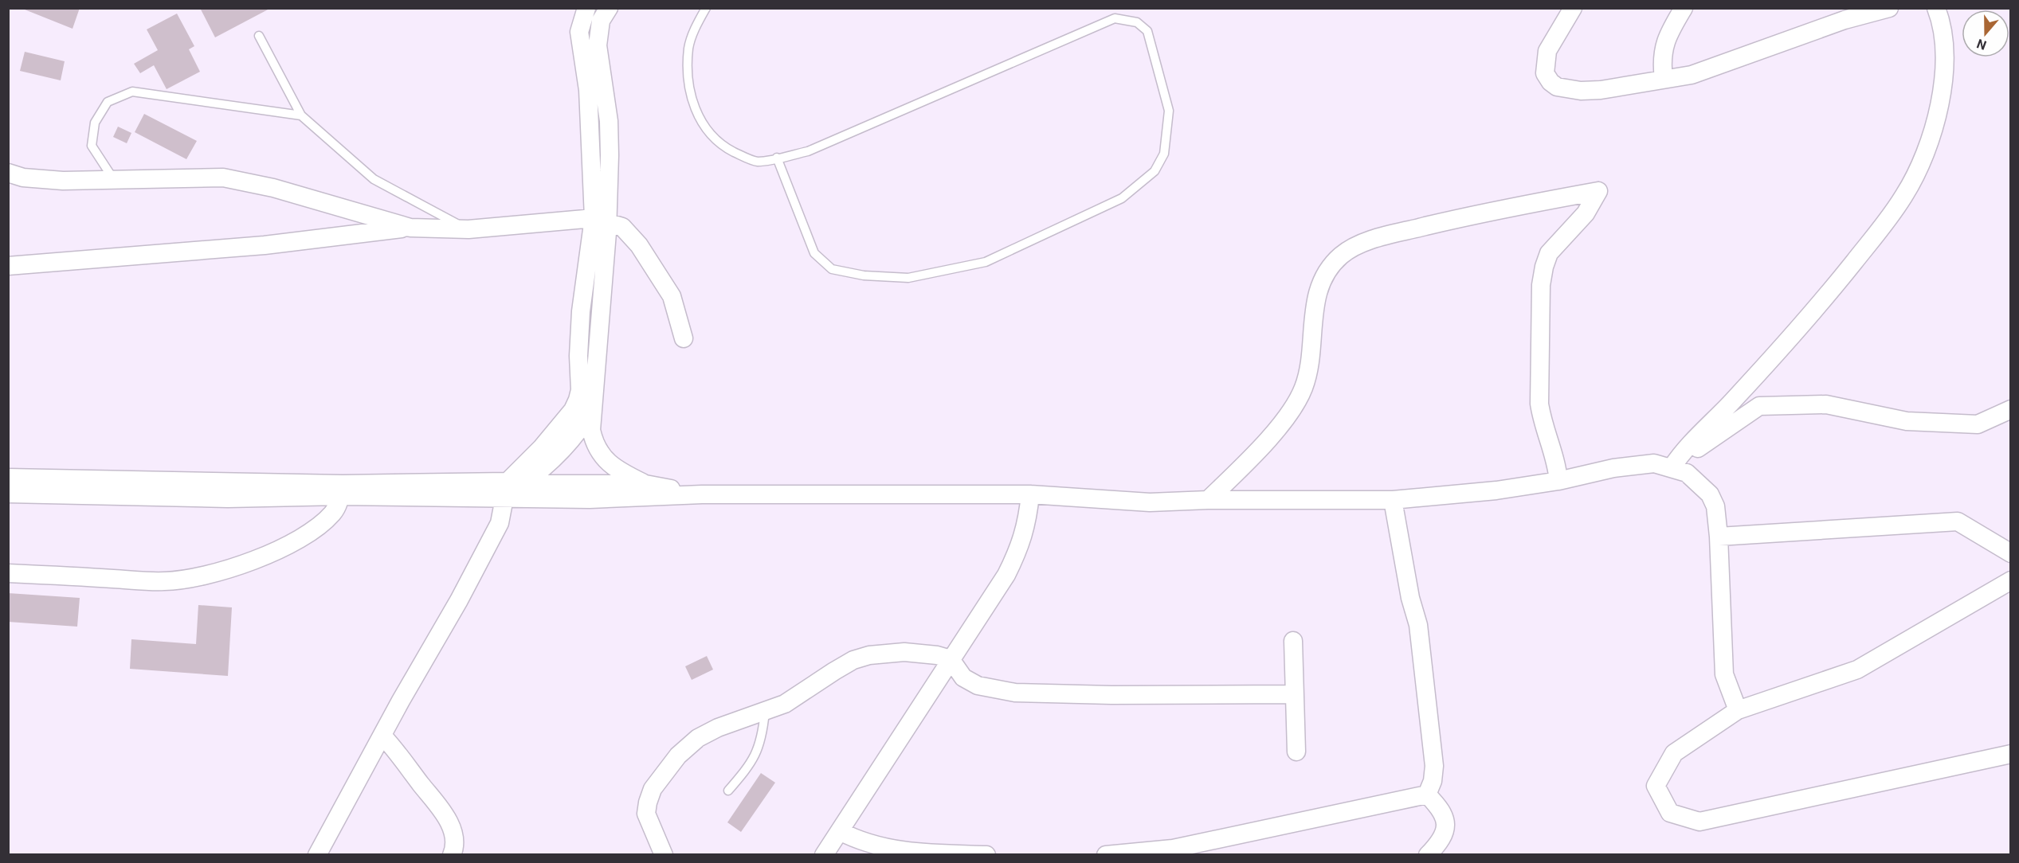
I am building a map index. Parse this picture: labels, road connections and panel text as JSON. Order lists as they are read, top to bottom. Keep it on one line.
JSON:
{"north":"bottom"}
